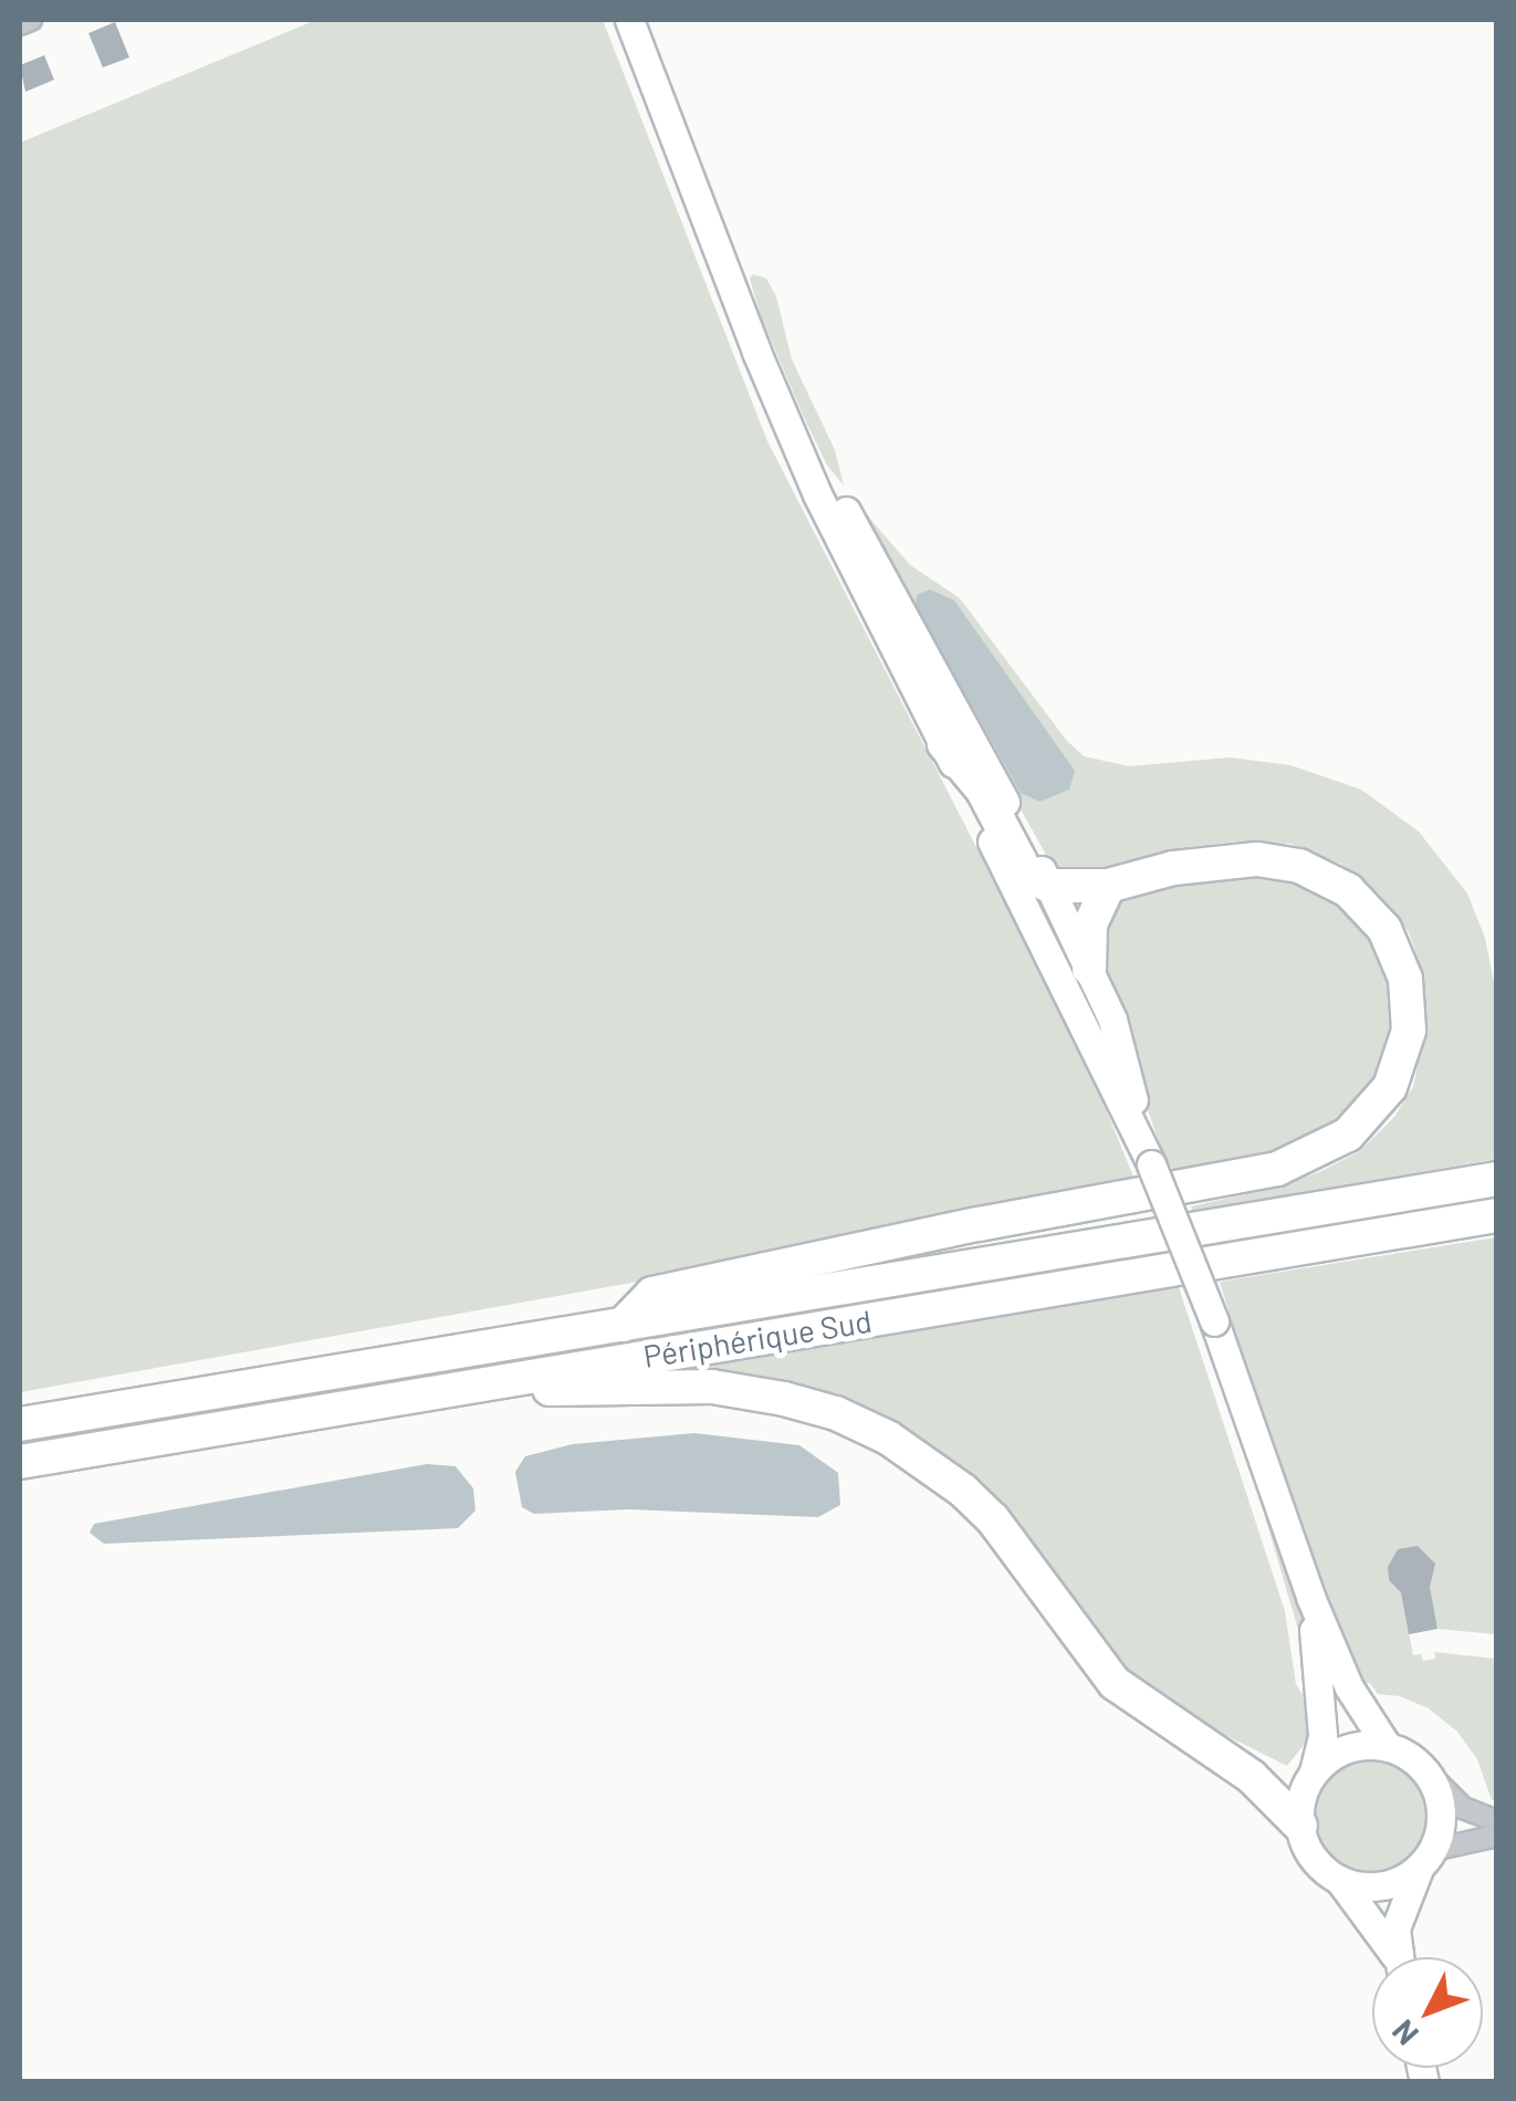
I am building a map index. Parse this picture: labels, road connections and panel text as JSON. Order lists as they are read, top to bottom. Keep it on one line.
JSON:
{"streets":{"highway":["Périphérique Sud"]},"north":"bottom left"}
